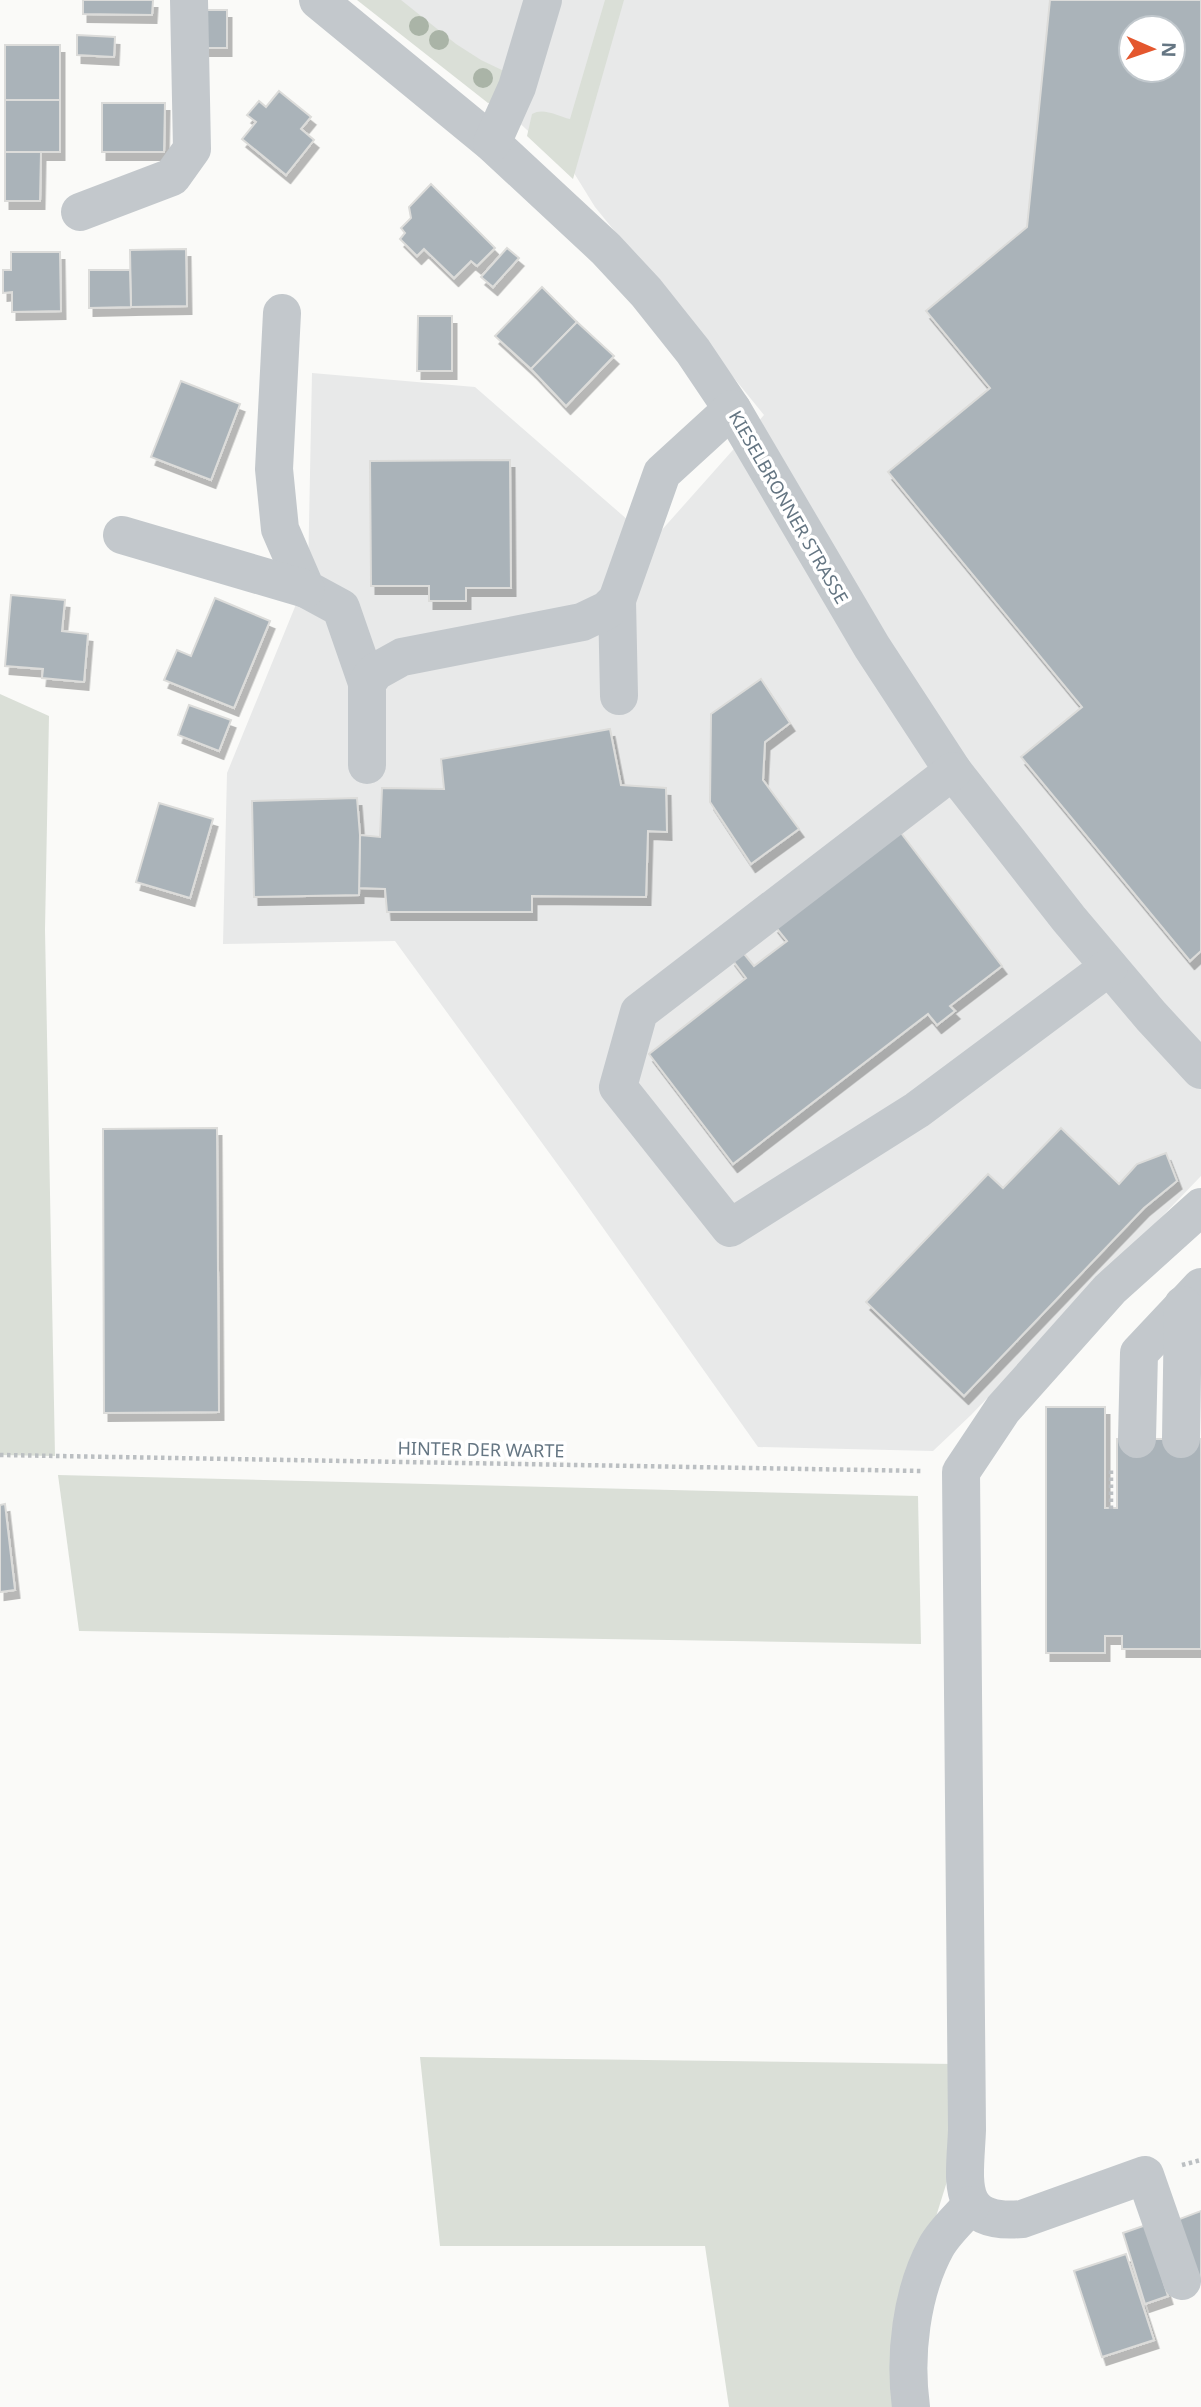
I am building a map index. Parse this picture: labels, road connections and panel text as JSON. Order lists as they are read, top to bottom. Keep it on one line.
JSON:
{"streets":{"street":["KIESELBRONNER STRASSE"],"path":["HINTER DER WARTE"]},"north":"right"}
